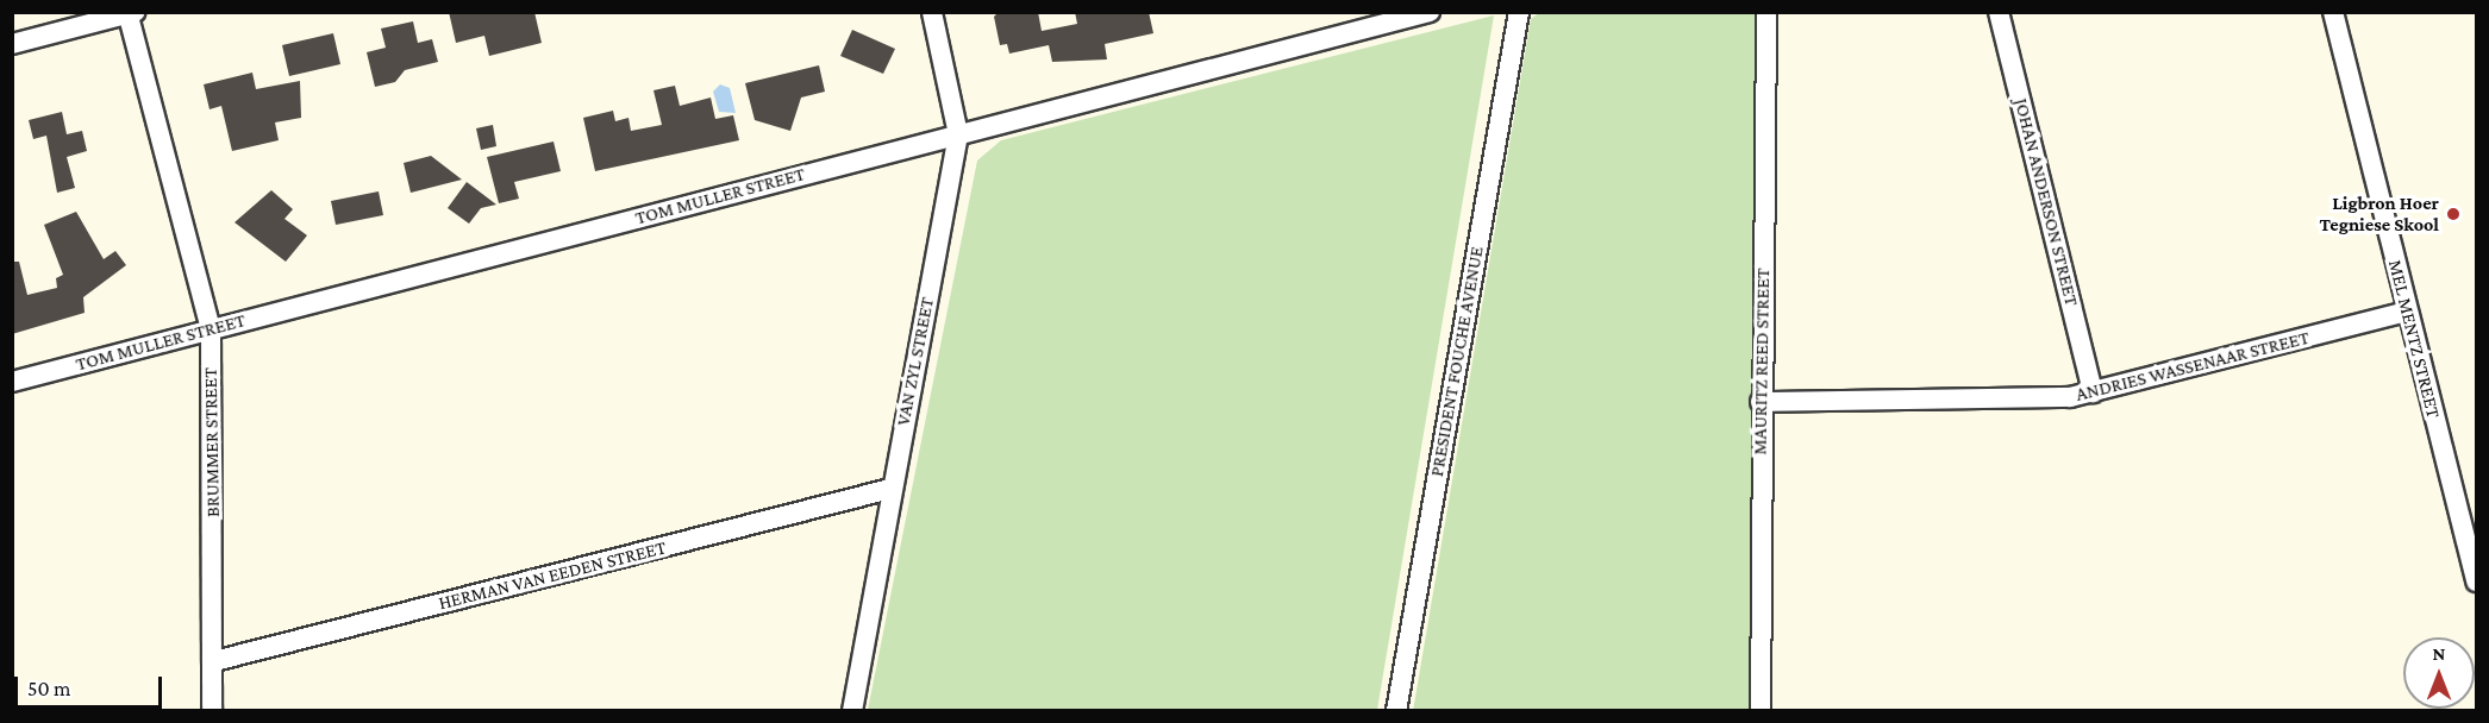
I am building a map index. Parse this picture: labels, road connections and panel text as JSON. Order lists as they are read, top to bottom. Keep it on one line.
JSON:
{"streets":{"street":["TOM MULLER STREET","JOHAN ANDERSON STREET","MEL MENTZ STREET","VAN ZYL STREET","PRESIDENT FOUCHE AVENUE","MAURITZ REED STREET","ANDRIES WASSENAAR STREET","BRUMMER STREET","HERMAN VAN EEDEN STREET"]},"crossings":[["TOM MULLER STREET","VAN ZYL STREET"],["TOM MULLER STREET","BRUMMER STREET"],["JOHAN ANDERSON STREET","ANDRIES WASSENAAR STREET"],["MEL MENTZ STREET","ANDRIES WASSENAAR STREET"],["VAN ZYL STREET","HERMAN VAN EEDEN STREET"],["MAURITZ REED STREET","ANDRIES WASSENAAR STREET"],["BRUMMER STREET","HERMAN VAN EEDEN STREET"]],"places":["Ligbron Hoer Tegniese Skool"],"scale_bar":"50 m","north":"top"}
